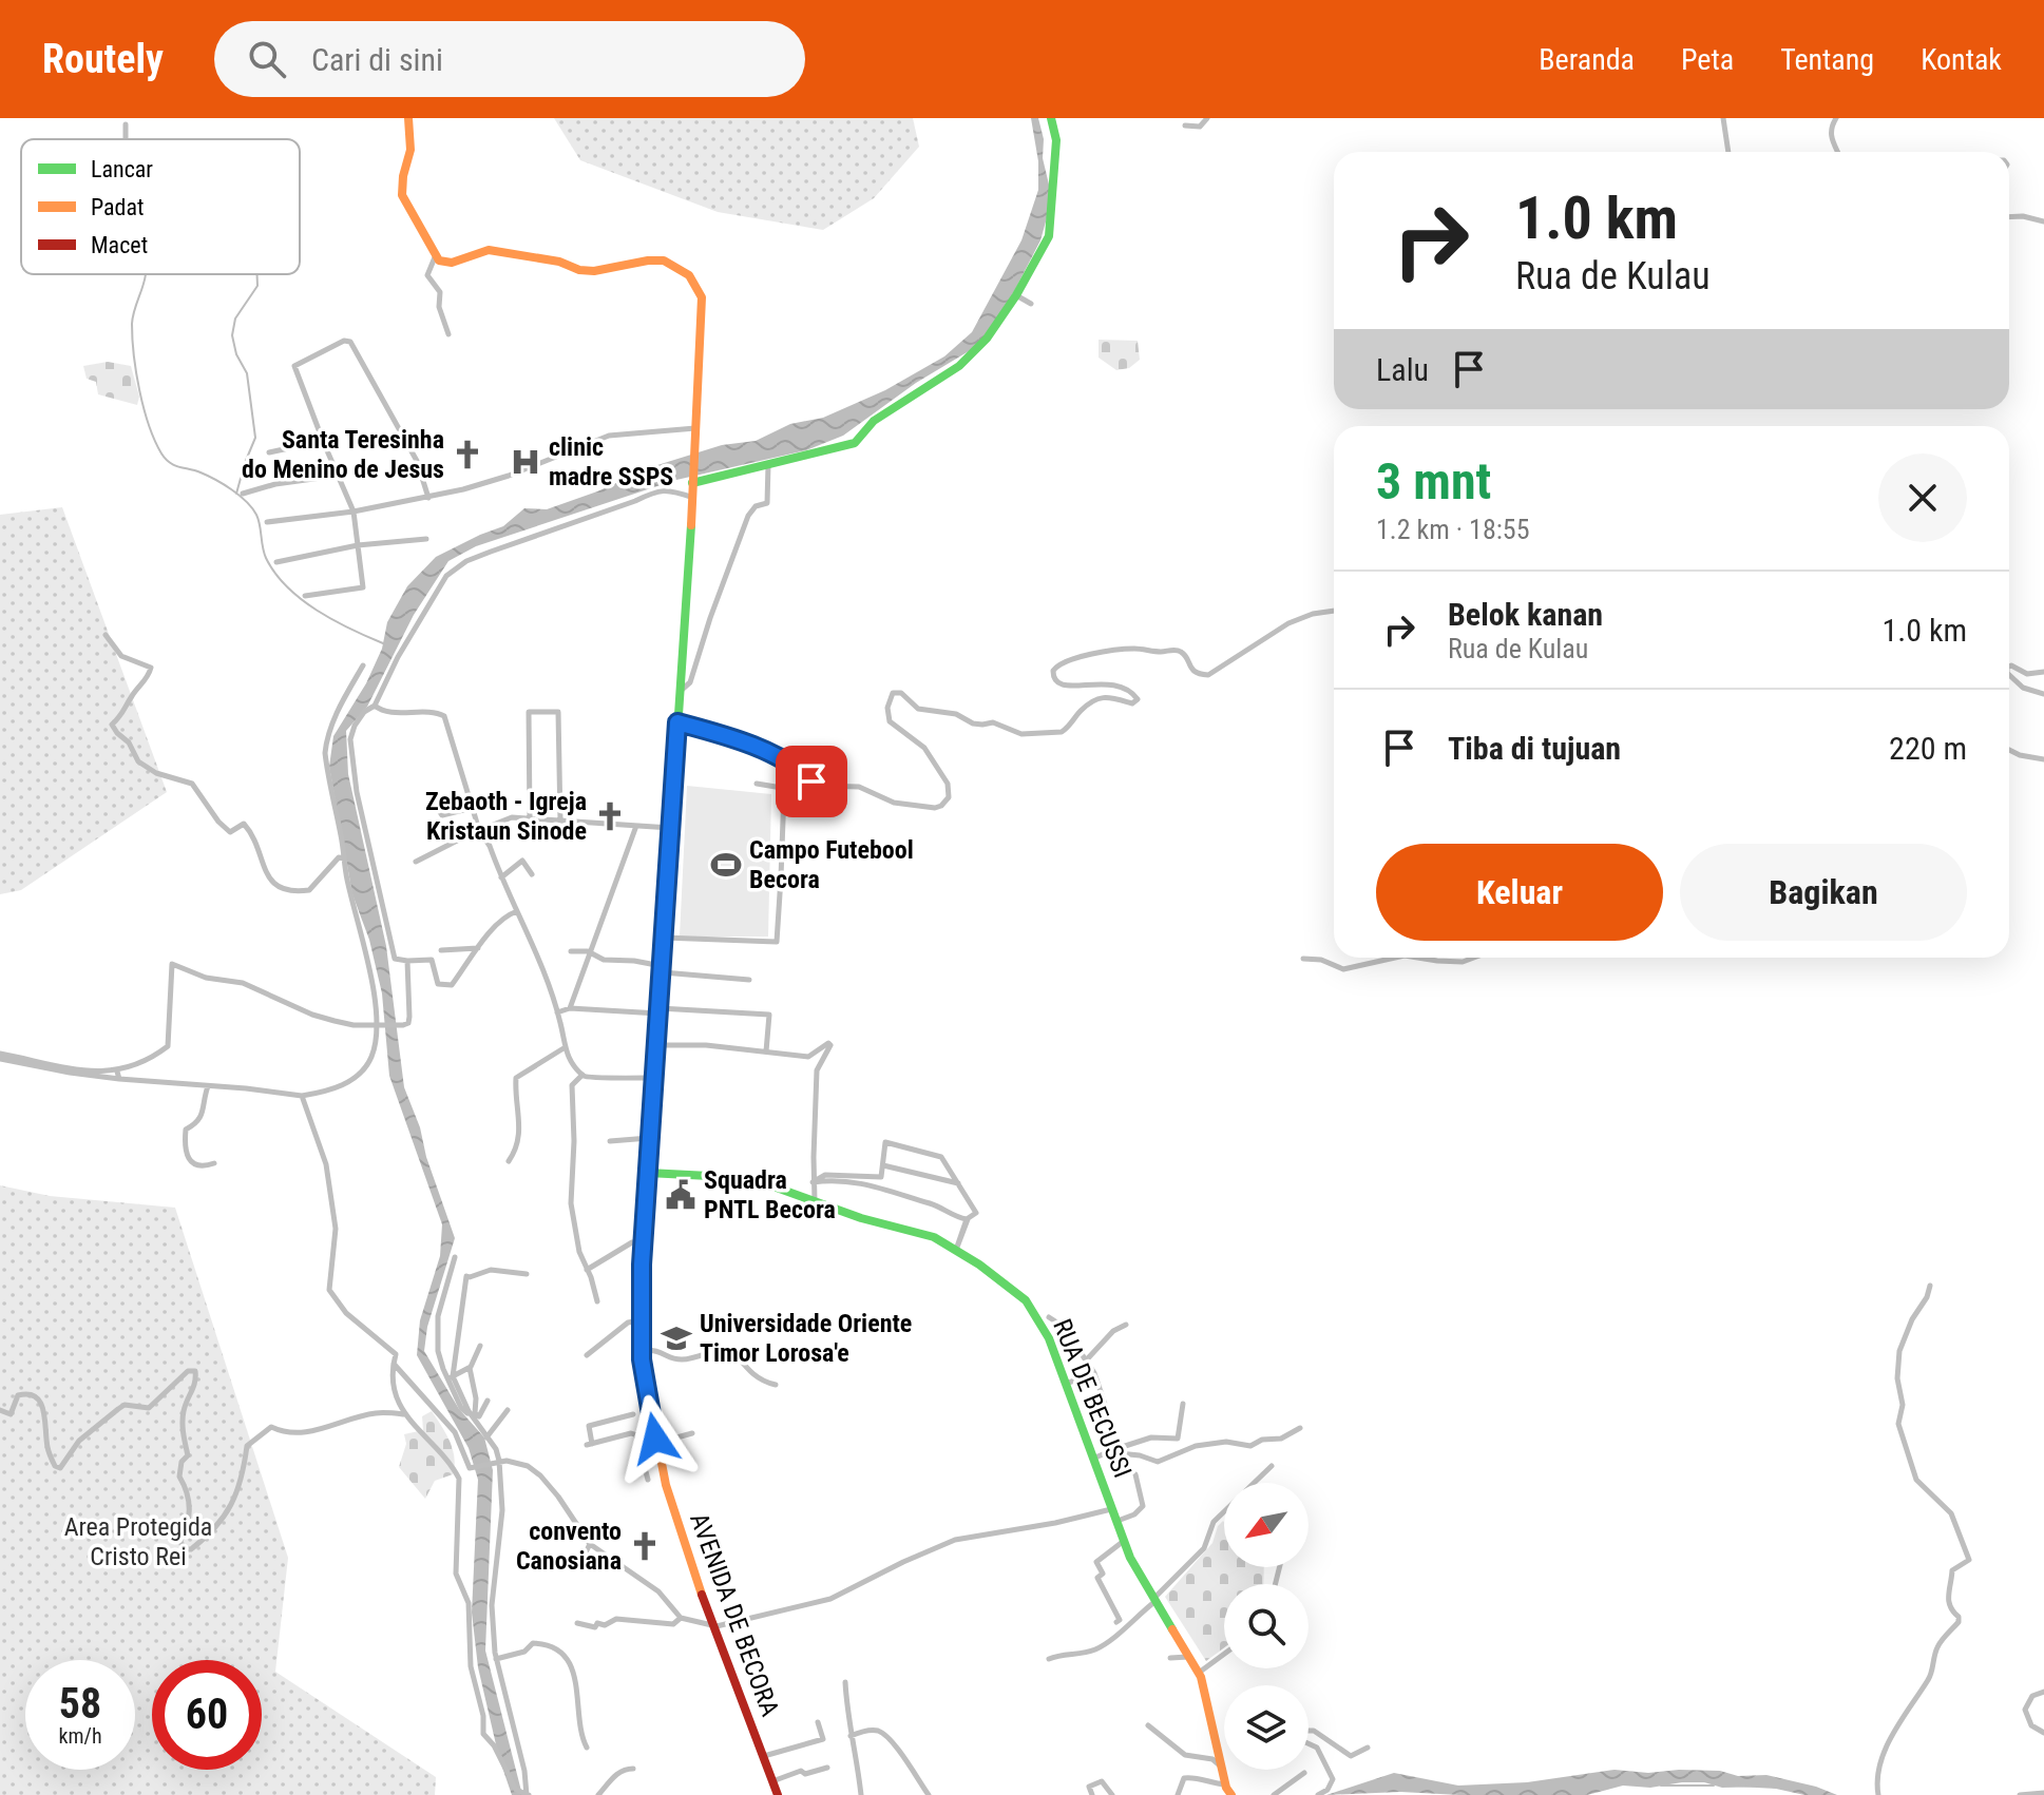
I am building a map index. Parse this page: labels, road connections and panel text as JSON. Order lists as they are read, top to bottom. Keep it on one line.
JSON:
{"streets":{"main road":["RUA DE BECUSSI","AVENIDA DE BECORA"]},"crossings":[["RUA DE BECUSSI","AVENIDA DE BECORA"]],"parks":["Area Protegida Cristo Rei"],"places":{"church":["Santa Teresinha do Menino de Jesus","Zebaoth - Igreja Kristaun Sinode","convento Canosiana"],"hospital":["clinic madre SSPS"],"sports":["Campo Futebool Becora"],"public building":["Squadra PNTL Becora"],"school or university":["Universidade Oriente Timor Lorosa'e"]},"legend":["Lancar","Padat","Macet"],"north":"bottom left","page":{"header":"Routely","search":"Cari di sini","nav":["Beranda","Peta","Tentang","Kontak"],"turn":["1.0 km","Rua de Kulau"],"then":"Lalu","heading":["3 mnt","1.2 km · 18:55"],"list":[{"name":"Belok kanan","note":"Rua de Kulau","value":"1.0 km"},{"name":"Tiba di tujuan","value":"220 m"}],"buttons":["Keluar","Bagikan"],"speed":"58 km/h","limit":"60"}}
